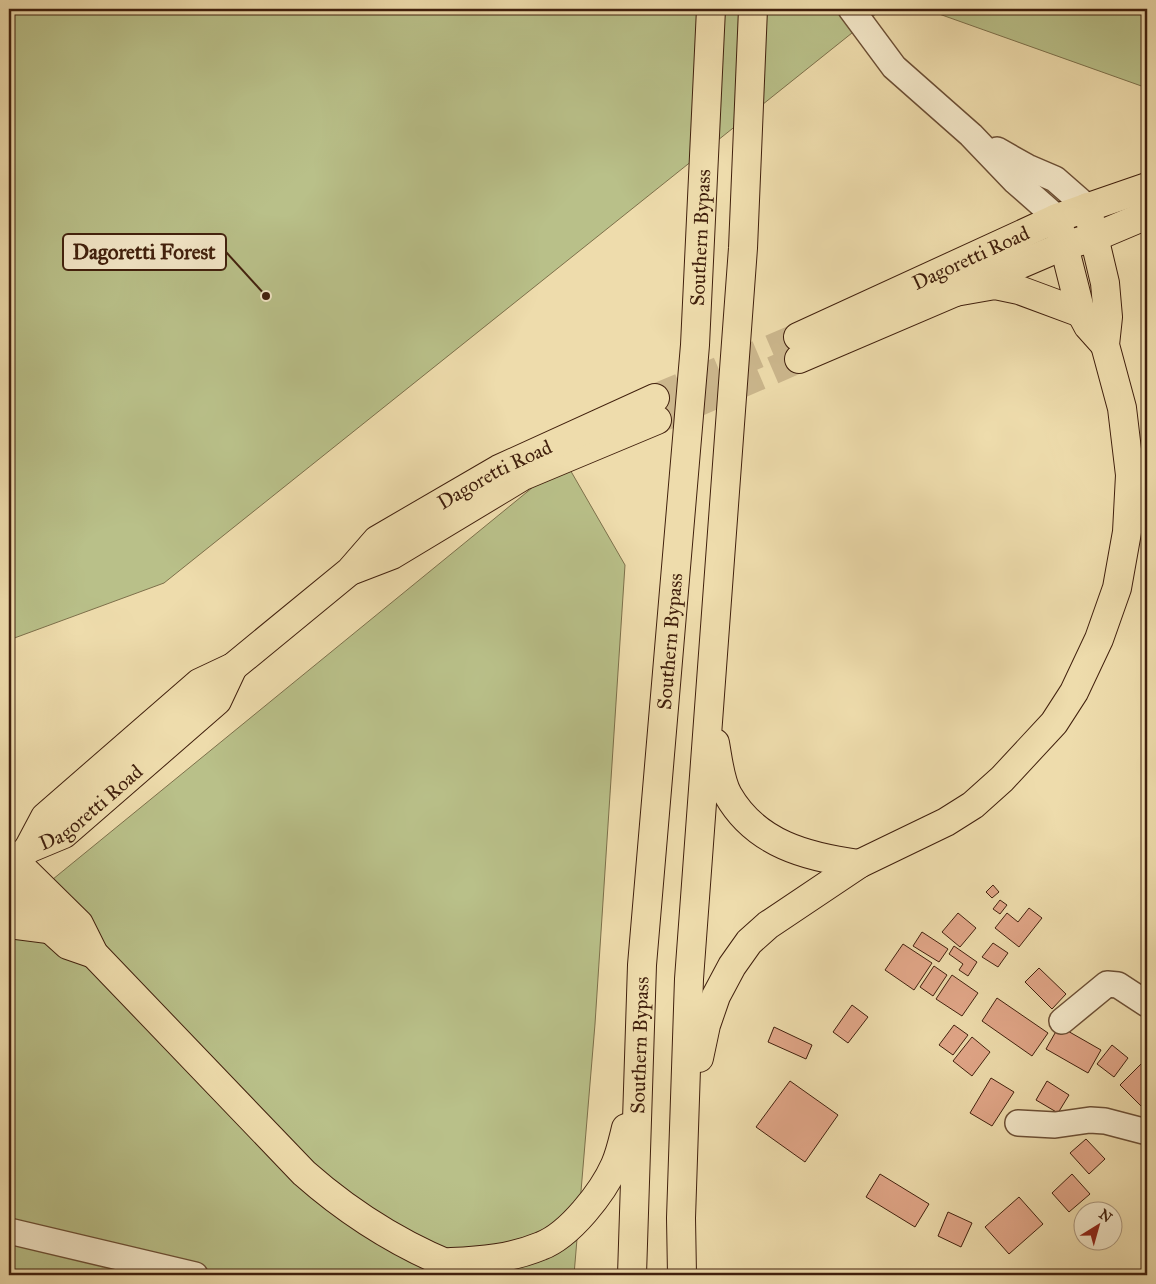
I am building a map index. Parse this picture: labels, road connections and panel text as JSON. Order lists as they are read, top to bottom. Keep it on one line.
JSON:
{"streets":{"main road":["Southern Bypass","Dagoretti Road"]},"places":["Dagoretti Forest"],"north":"top right"}
